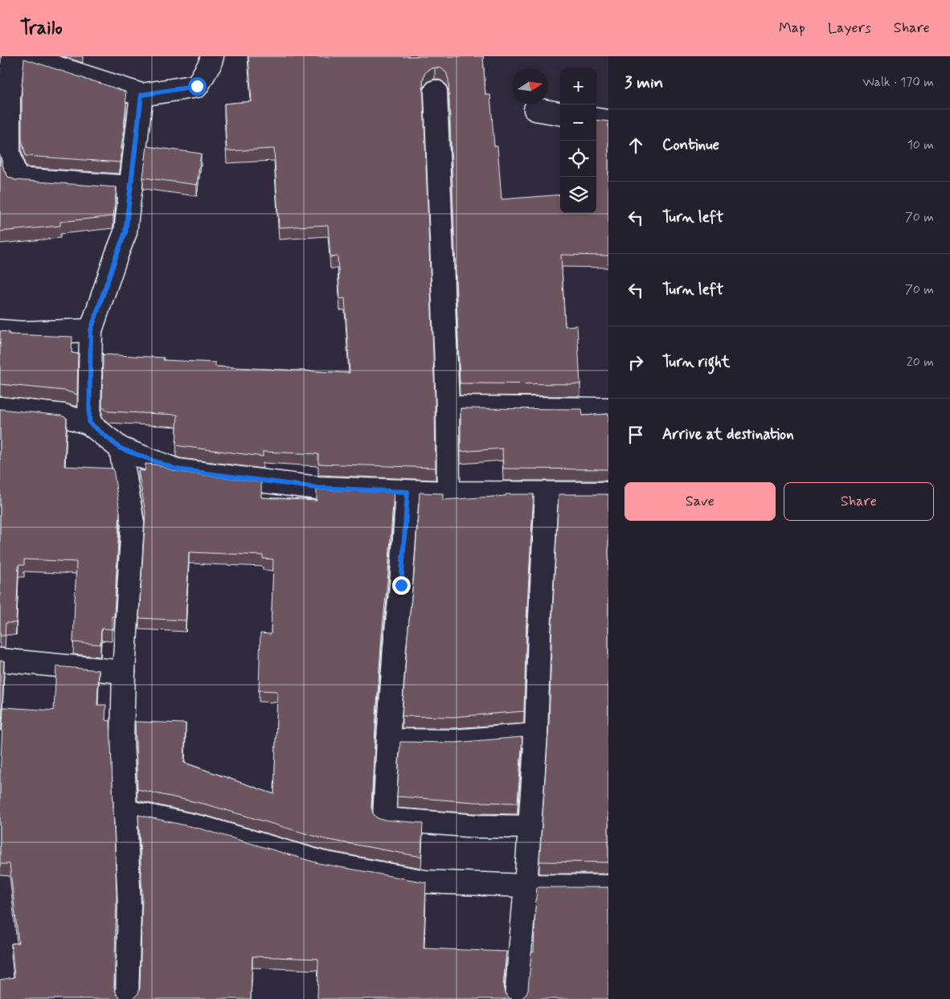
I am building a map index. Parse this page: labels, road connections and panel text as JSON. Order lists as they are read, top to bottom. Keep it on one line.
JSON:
{"north":"right","page":{"header":"Trailo","nav":["Map","Layers","Share"],"heading":["3 min","Walk · 170 m"],"map_buttons":["+","−"],"list":[["Continue","10 m"],["Turn left","70 m"],["Turn left","70 m"],["Turn right","20 m"],"Arrive at destination"],"buttons":["Save","Share"]}}
